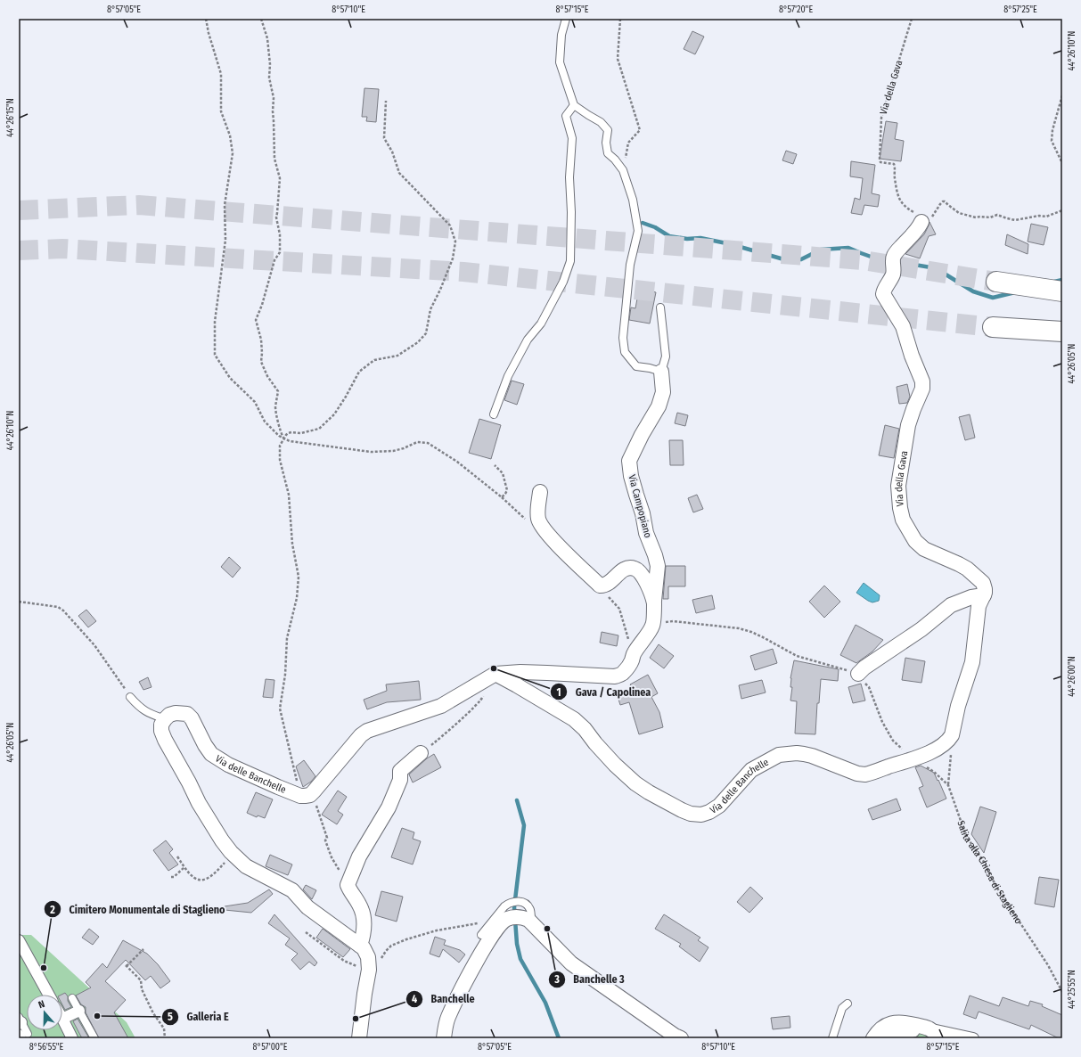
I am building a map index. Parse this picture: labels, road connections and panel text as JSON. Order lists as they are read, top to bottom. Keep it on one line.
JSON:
{"streets":{"street":["Via della Gava","Via Campopiano","Via delle Banchelle"],"path":["Salita alla Chiesa di Staglieno"]},"crossings":[["Via delle Banchelle","Salita alla Chiesa di Staglieno"]],"places":["Gava / Capolinea","Banchelle 3","Cimitero Monumentale di Staglieno","Galleria E","Banchelle"],"north":"top","coordinates":["8°57'05\"E","8°57'10\"E","8°57'15\"E","8°57'20\"E","8°57'25\"E","44°26'10\"N","44°26'15\"N","44°26'05\"N","44°26'00\"N","44°25'55\"N","8°56'55\"E","8°57'00\"E"]}
